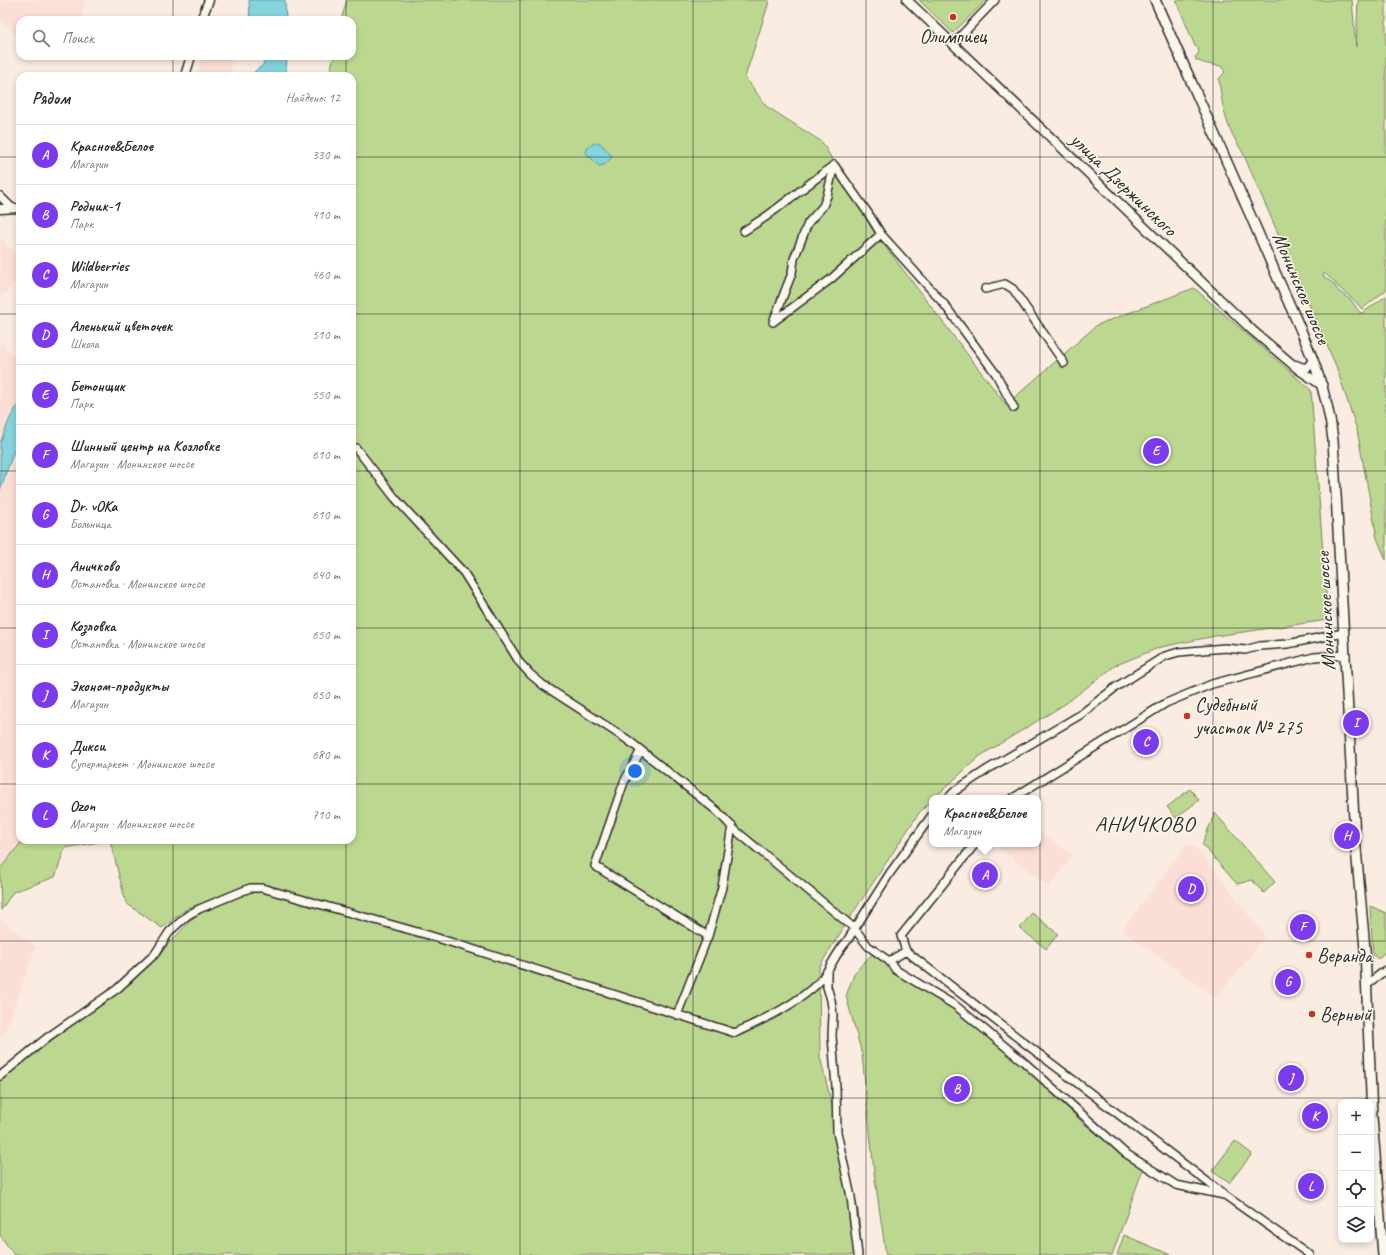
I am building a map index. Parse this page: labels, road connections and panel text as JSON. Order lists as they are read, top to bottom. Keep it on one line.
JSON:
{"streets":{"main road":["Монинское шоссе"],"street":["улица Дзержинского"]},"crossings":[["улица Дзержинского","Монинское шоссе"]],"districts":["АНИЧКОВО"],"places":["Олимпиец","Судебный участок № 275","Веранда","Верный"],"page":{"search":"Поиск","heading":["Рядом","Найдено: 12"],"list":[{"mark":"A","name":"Красное&Белое","note":"Магазин","value":"330 m"},{"mark":"B","name":"Родник-1","note":"Парк","value":"410 m"},{"mark":"C","name":"Wildberries","note":"Магазин","value":"460 m"},{"mark":"D","name":"Аленький цветочек","note":"Школа","value":"510 m"},{"mark":"E","name":"Бетонщик","note":"Парк","value":"550 m"},{"mark":"F","name":"Шинный центр на Козловке","note":"Магазин · Монинское шоссе","value":"610 m"},{"mark":"G","name":"Dr. vOKa","note":"Больница","value":"610 m"},{"mark":"H","name":"Аничково","note":"Остановка · Монинское шоссе","value":"640 m"},{"mark":"I","name":"Козловка","note":"Остановка · Монинское шоссе","value":"650 m"},{"mark":"J","name":"Эконом-продукты","note":"Магазин","value":"650 m"},{"mark":"K","name":"Дикси","note":"Супермаркет · Монинское шоссе","value":"680 m"},{"mark":"L","name":"Ozon","note":"Магазин · Монинское шоссе","value":"710 m"}],"pins":["E","I","C","H","A","D","F","G","J","B","K","L"],"popup":["Красное&Белое","Магазин"],"map_buttons":["+","−"]}}
